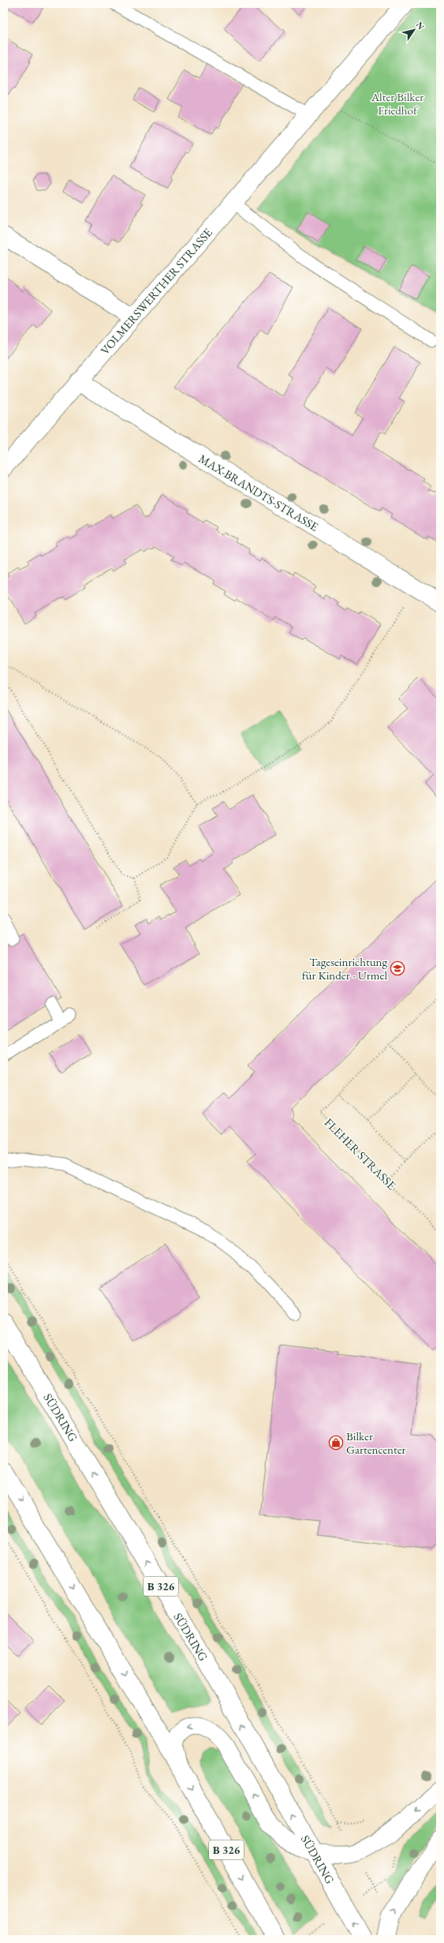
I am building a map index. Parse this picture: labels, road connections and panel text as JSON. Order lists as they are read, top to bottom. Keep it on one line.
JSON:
{"streets":{"main road":["VOLMERSWERTHER STRASSE","MAX-BRANDTS-STRASSE","SÜDRING","B 326"],"path":["FLEHER STRASSE"]},"crossings":[["VOLMERSWERTHER STRASSE","MAX-BRANDTS-STRASSE"]],"parks":["Alter Bilker Friedhof"],"places":{"school or university":["Tageseinrichtung für Kinder - Urmel"],"shop":["Bilker Gartencenter"]},"north":"top right"}
